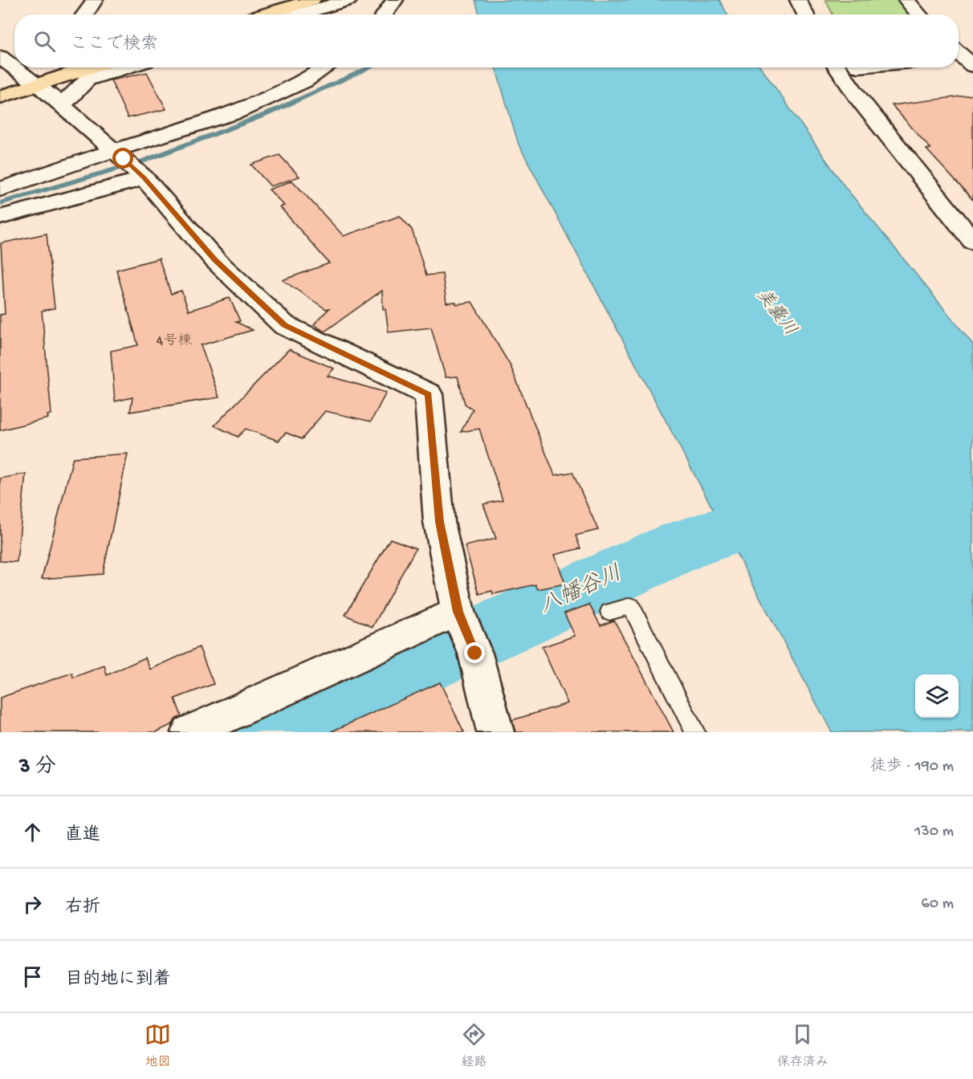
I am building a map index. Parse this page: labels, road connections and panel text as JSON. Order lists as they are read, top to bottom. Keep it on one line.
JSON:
{"water":["美嚢川","八幡谷川"],"house_numbers":["4号棟"],"page":{"search":"ここで検索","heading":["3 分","徒歩 · 190 m"],"list":[["直進","130 m"],["右折","60 m"],"目的地に到着"],"nav":["地図","経路","保存済み"]}}
